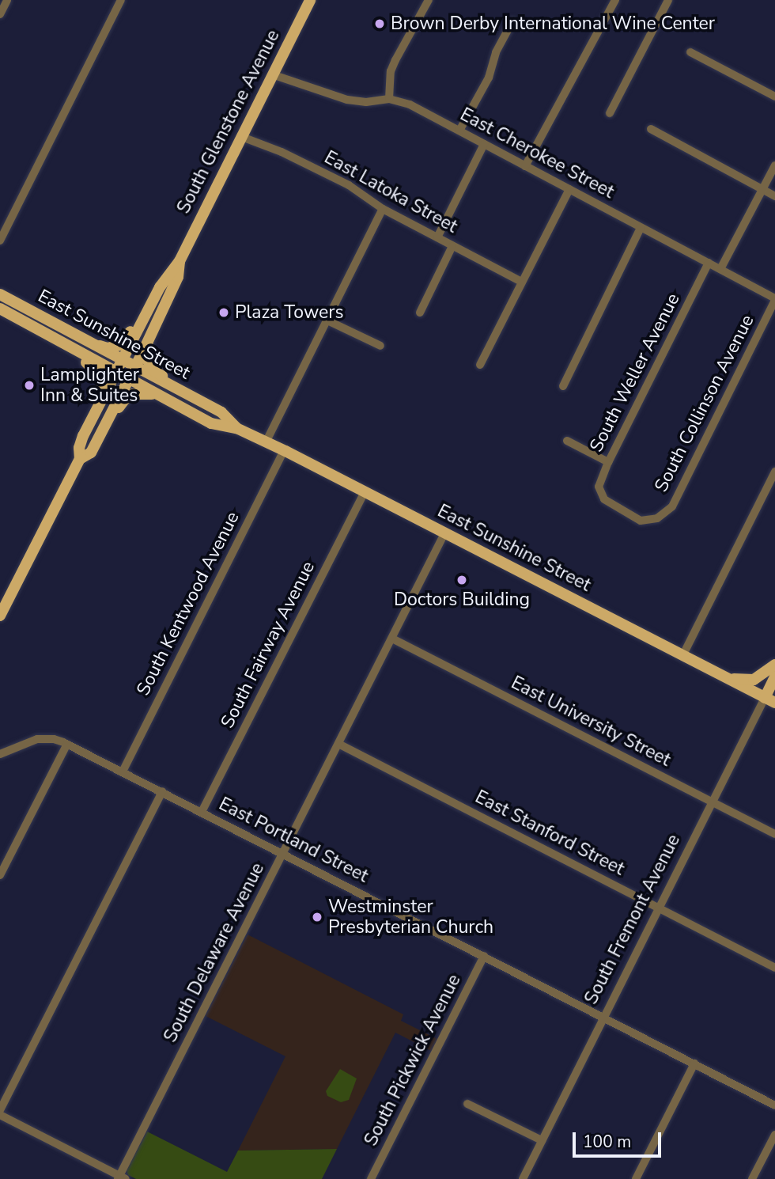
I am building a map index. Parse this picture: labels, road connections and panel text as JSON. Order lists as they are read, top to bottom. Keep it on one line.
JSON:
{"streets":{"main road":["South Glenstone Avenue","East Sunshine Street","South Fremont Avenue"],"street":["East Cherokee Street","East Latoka Street","South Weller Avenue","South Collinson Avenue","South Kentwood Avenue","South Fairway Avenue","East University Street","East Stanford Street","East Portland Street","South Delaware Avenue","South Pickwick Avenue"]},"crossings":[["South Glenstone Avenue","East Cherokee Street"],["South Glenstone Avenue","East Latoka Street"],["South Glenstone Avenue","East Sunshine Street"],["East Cherokee Street","South Weller Avenue"],["East Cherokee Street","South Collinson Avenue"],["East Sunshine Street","South Kentwood Avenue"],["East Sunshine Street","South Fairway Avenue"],["East Sunshine Street","South Fremont Avenue"],["East Sunshine Street","South Delaware Avenue"],["South Weller Avenue","South Collinson Avenue"],["South Kentwood Avenue","East Portland Street"],["South Fairway Avenue","East Portland Street"],["East University Street","South Fremont Avenue"],["East University Street","South Delaware Avenue"],["East Stanford Street","South Fremont Avenue"],["East Stanford Street","South Delaware Avenue"],["East Portland Street","South Fremont Avenue"],["East Portland Street","South Delaware Avenue"],["East Portland Street","South Pickwick Avenue"]],"places":["Brown Derby International Wine Center","Plaza Towers","Lamplighter Inn & Suites","Doctors Building","Westminster Presbyterian Church"],"scale_bar":"100 m"}
